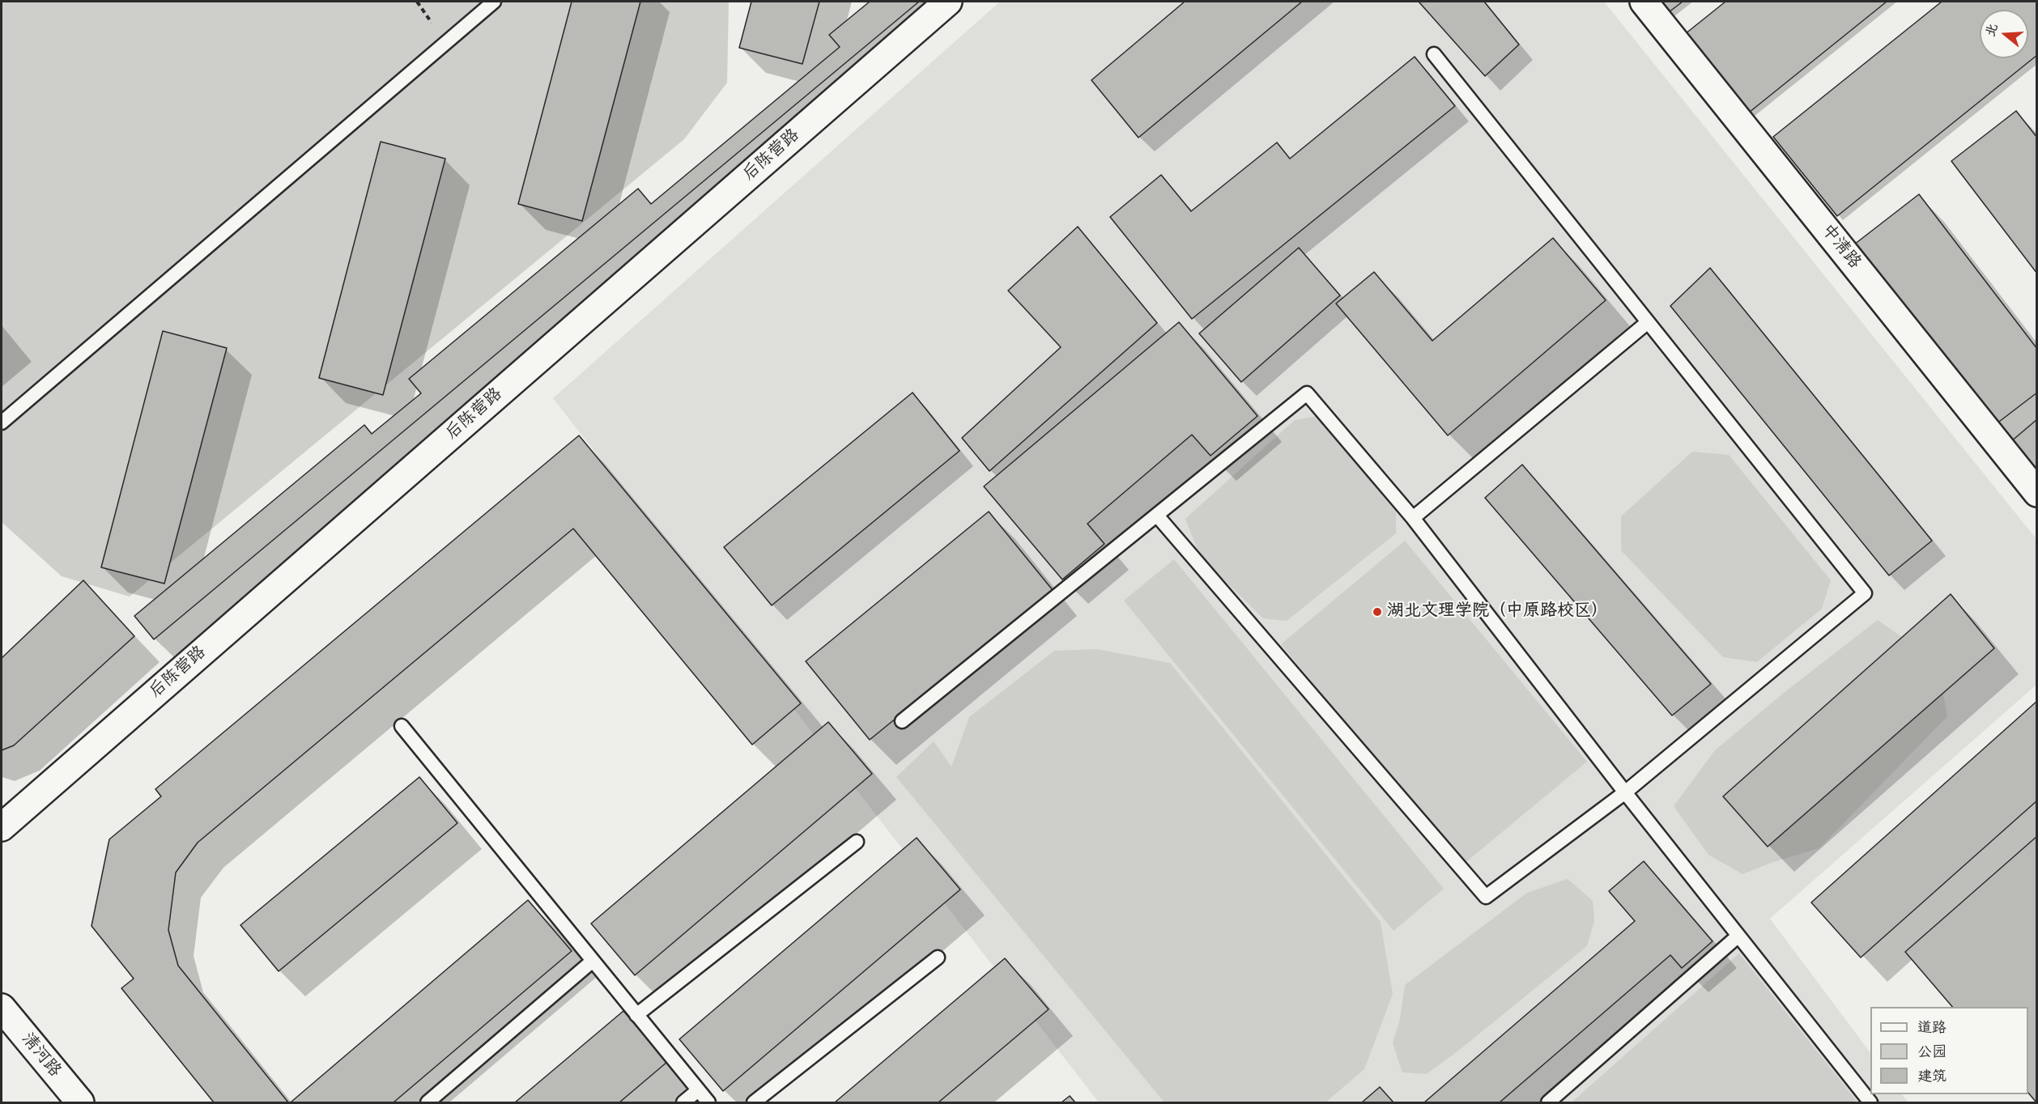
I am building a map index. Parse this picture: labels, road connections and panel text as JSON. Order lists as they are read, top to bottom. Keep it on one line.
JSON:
{"streets":{"street":["后陈营路","中清路","清河路"]},"places":["湖北文理学院（中原路校区）"],"legend":["道路","公园","建筑"],"north":"left"}
